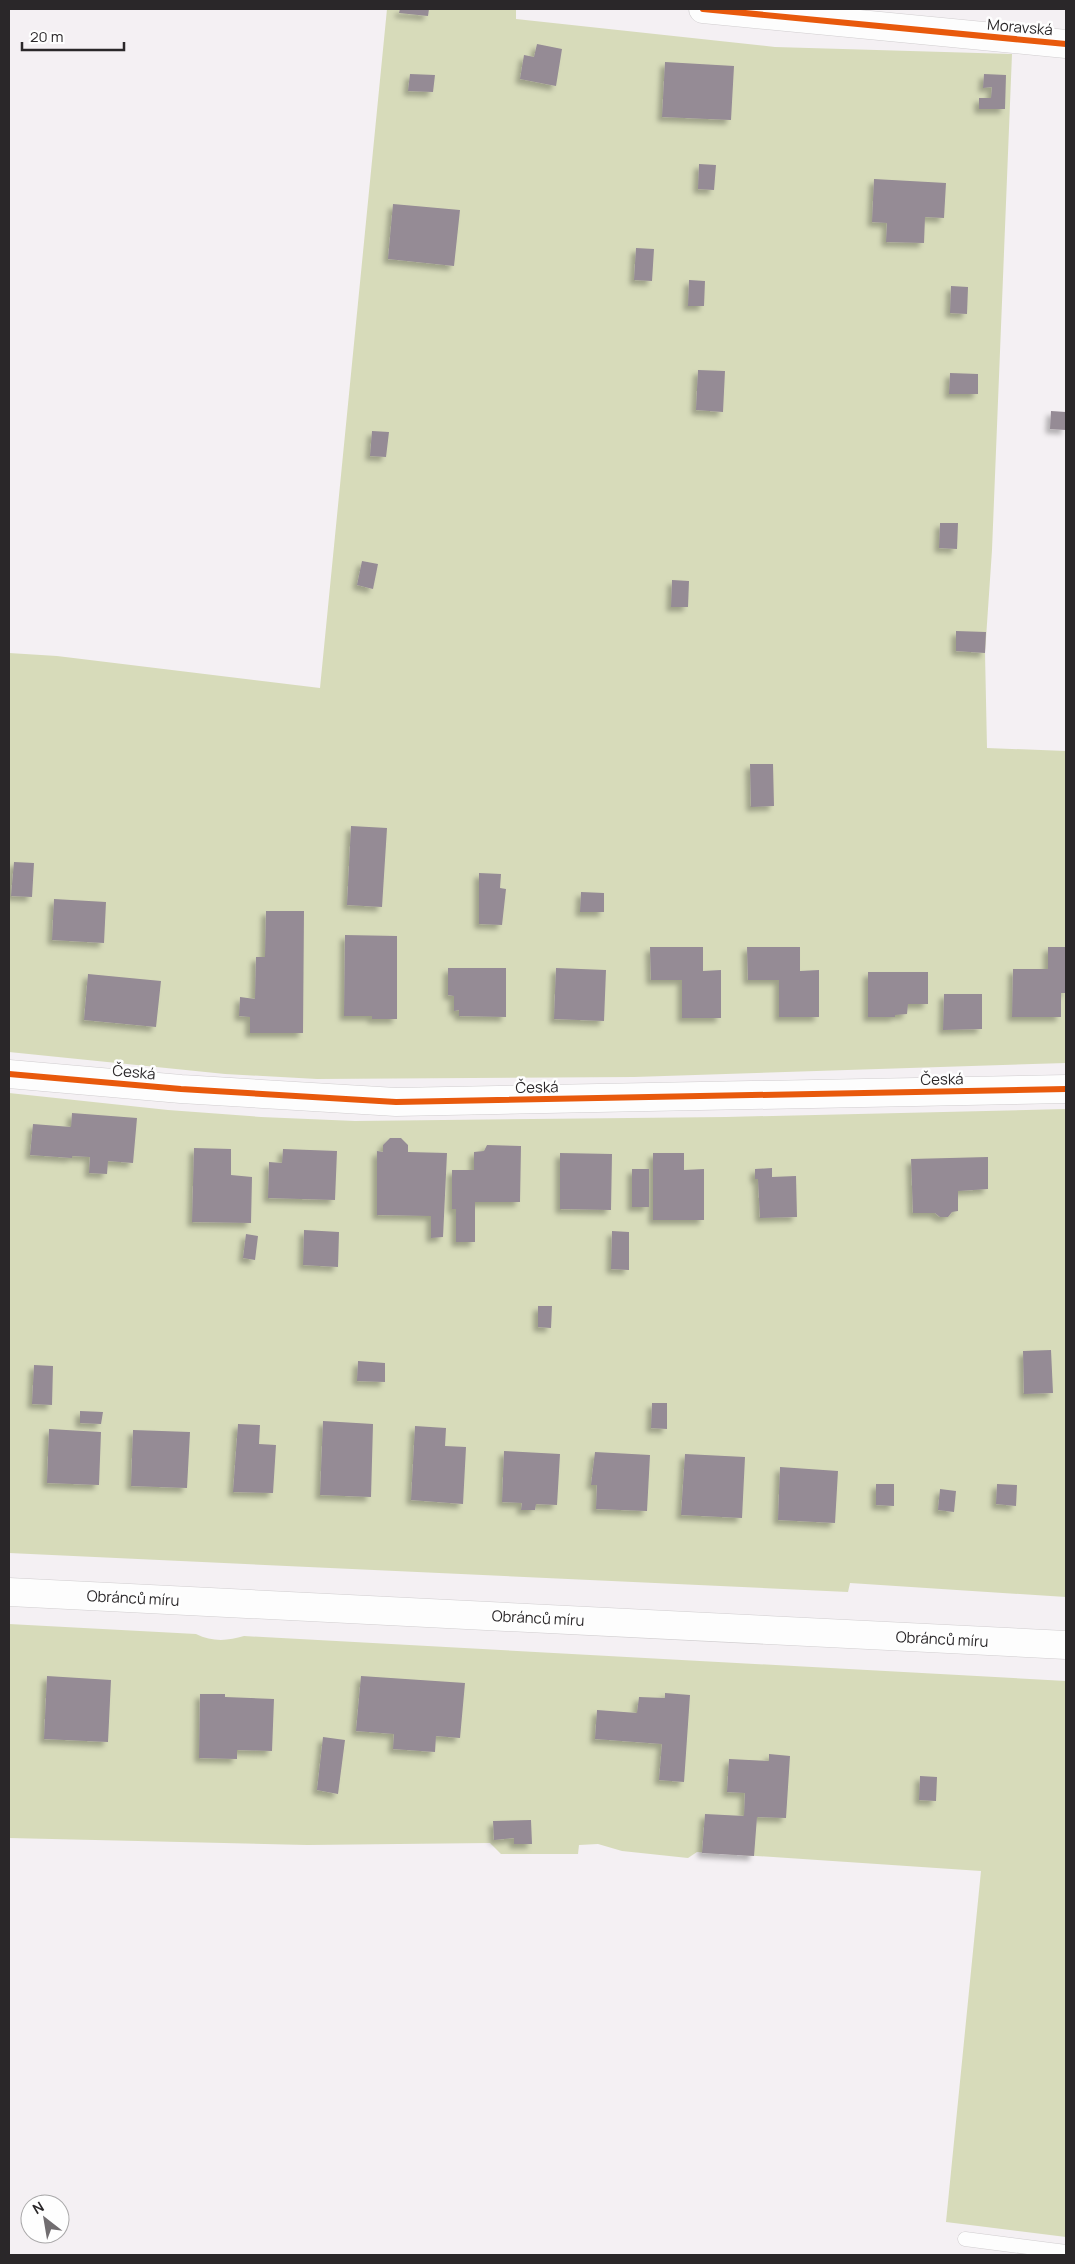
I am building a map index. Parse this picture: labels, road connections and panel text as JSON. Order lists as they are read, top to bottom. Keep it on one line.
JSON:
{"streets":{"street":["Moravská","Česká","Obránců míru"]},"scale_bar":"20 m","north":"top left"}
